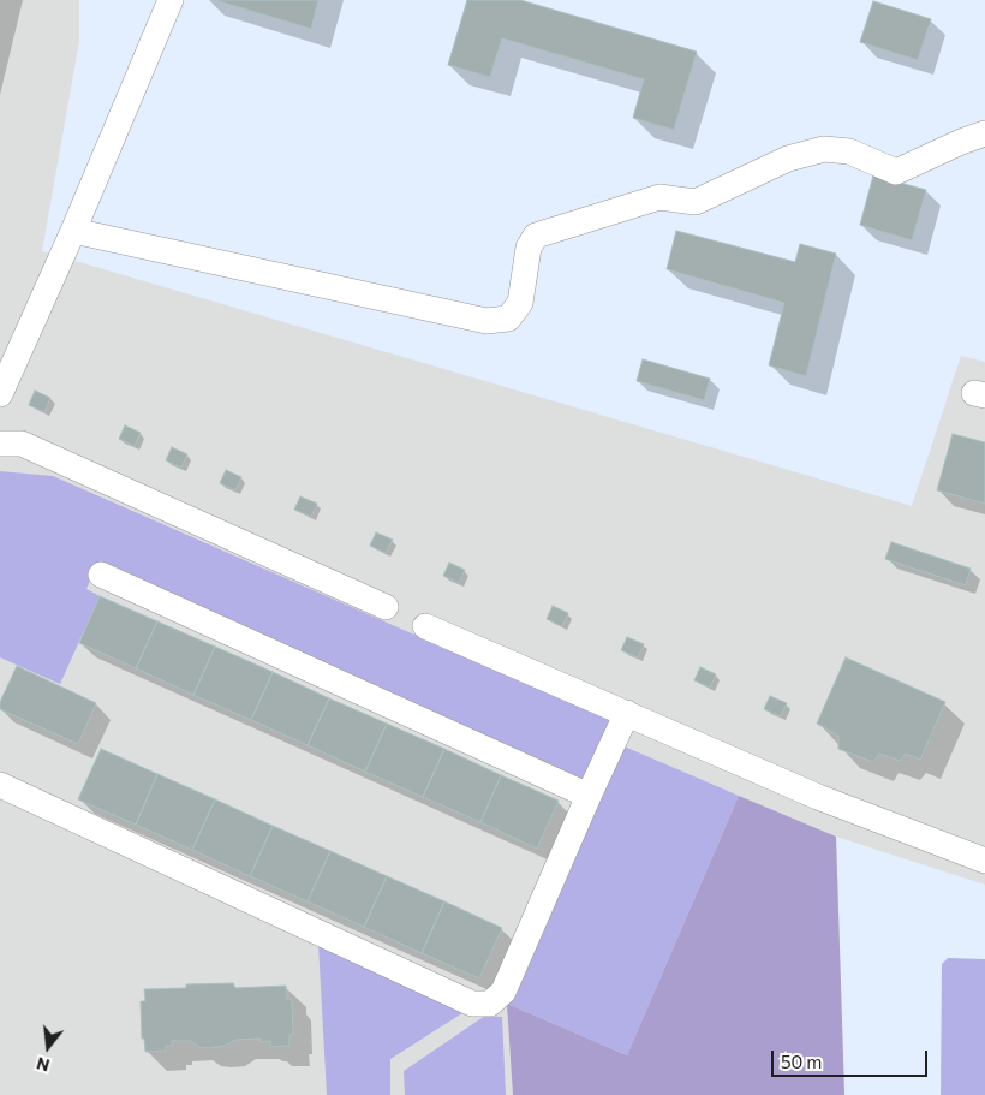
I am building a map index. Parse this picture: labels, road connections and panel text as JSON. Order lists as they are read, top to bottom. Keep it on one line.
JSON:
{"scale_bar":"50 m","north":"bottom"}
